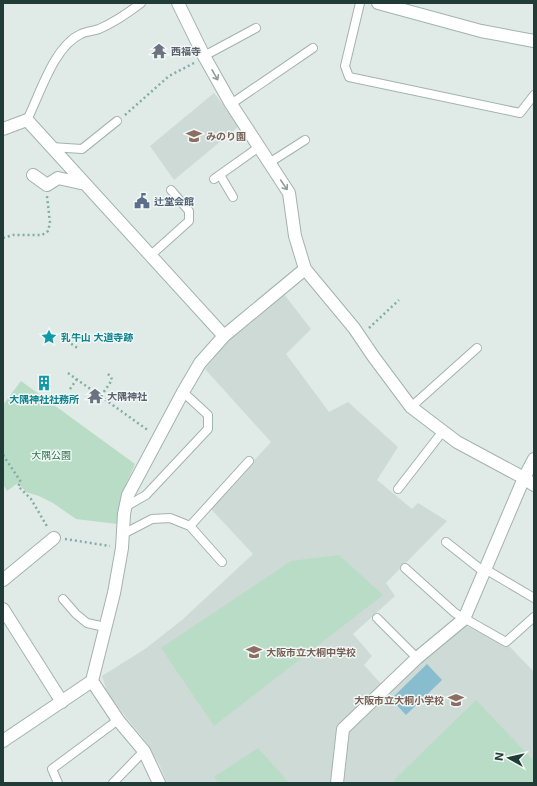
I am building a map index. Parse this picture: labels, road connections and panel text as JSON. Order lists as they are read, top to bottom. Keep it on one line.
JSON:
{"parks":["大隅公園"],"places":{"temple":["西福寺","大隅神社"],"school or university":["みのり園","大阪市立大桐中学校","大阪市立大桐小学校"],"public building":["辻堂会館"],"place":["乳牛山 大道寺跡"],"building":["大隅神社社務所"]},"north":"left"}
